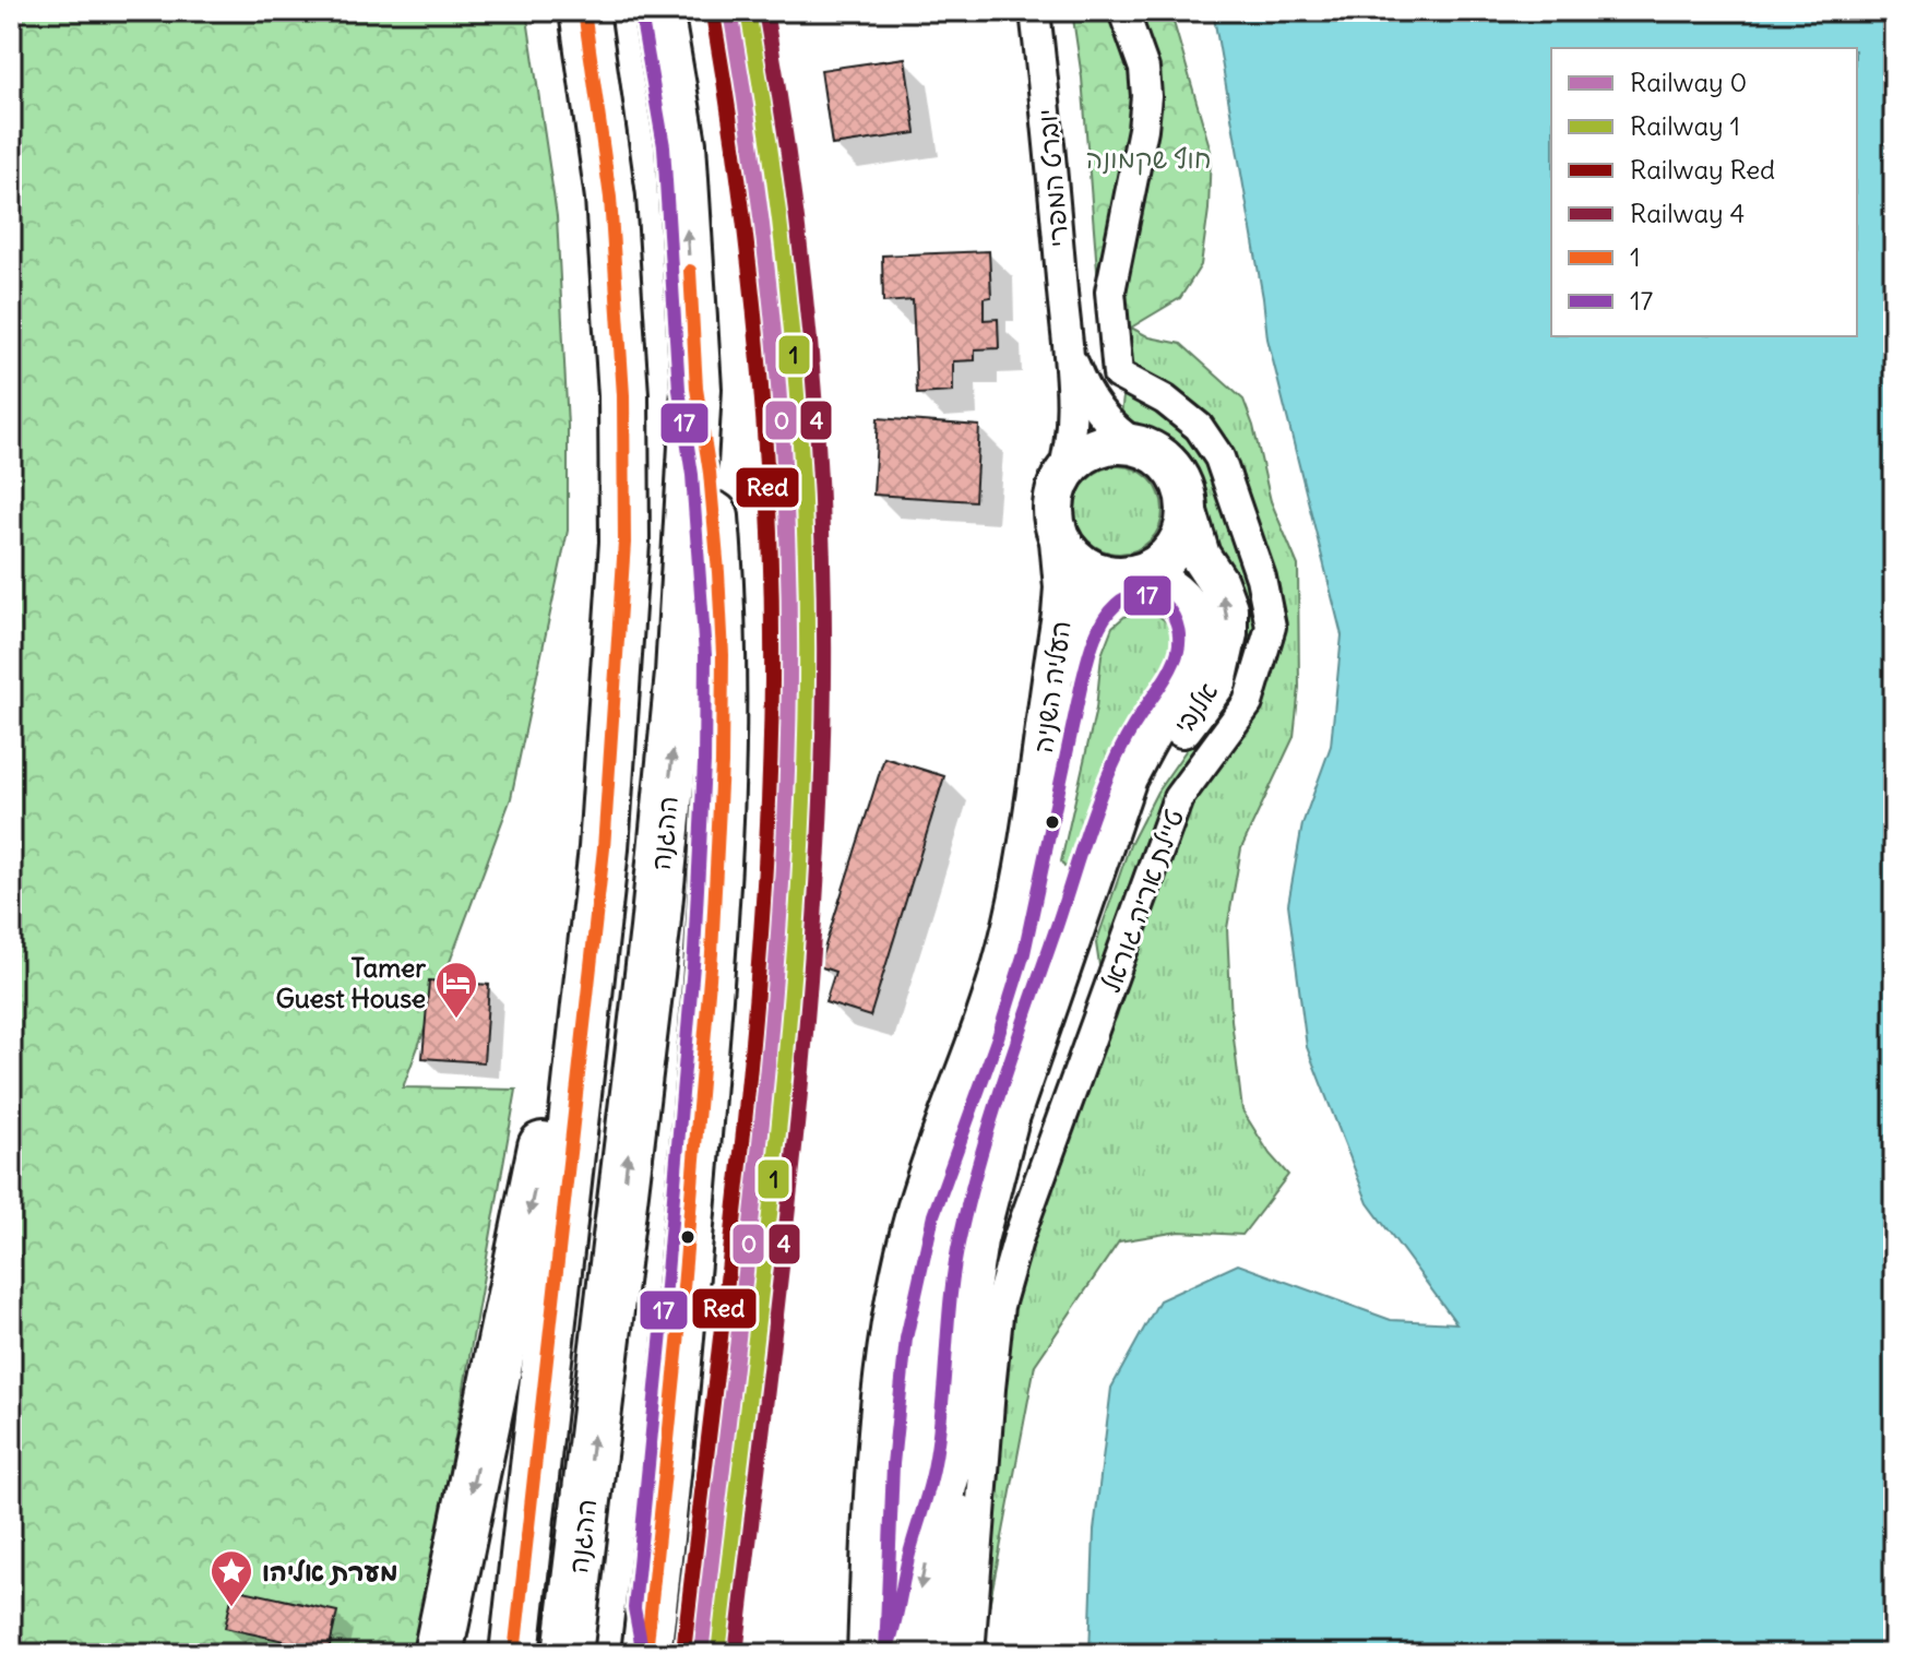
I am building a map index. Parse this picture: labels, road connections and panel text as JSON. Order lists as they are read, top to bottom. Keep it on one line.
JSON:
{"streets":{"highway":["ההגנה"],"street":["יוברט המפרי","העליה השניה","אלנבי","טיילת אריה גוראל"]},"crossings":[["יוברט המפרי","העליה השניה"],["יוברט המפרי","אלנבי"],["העליה השניה","אלנבי"]],"parks":["חוף שקמונה"],"places":{"hotel":["Tamer Guest House"],"place":["מערת אליהו"]},"lines":["rail line 0","rail line 1","rail line 4","transit line 1","rail line Red","transit line 17"],"legend":["Railway 0","Railway 1","Railway Red","Railway 4","1","17"]}
